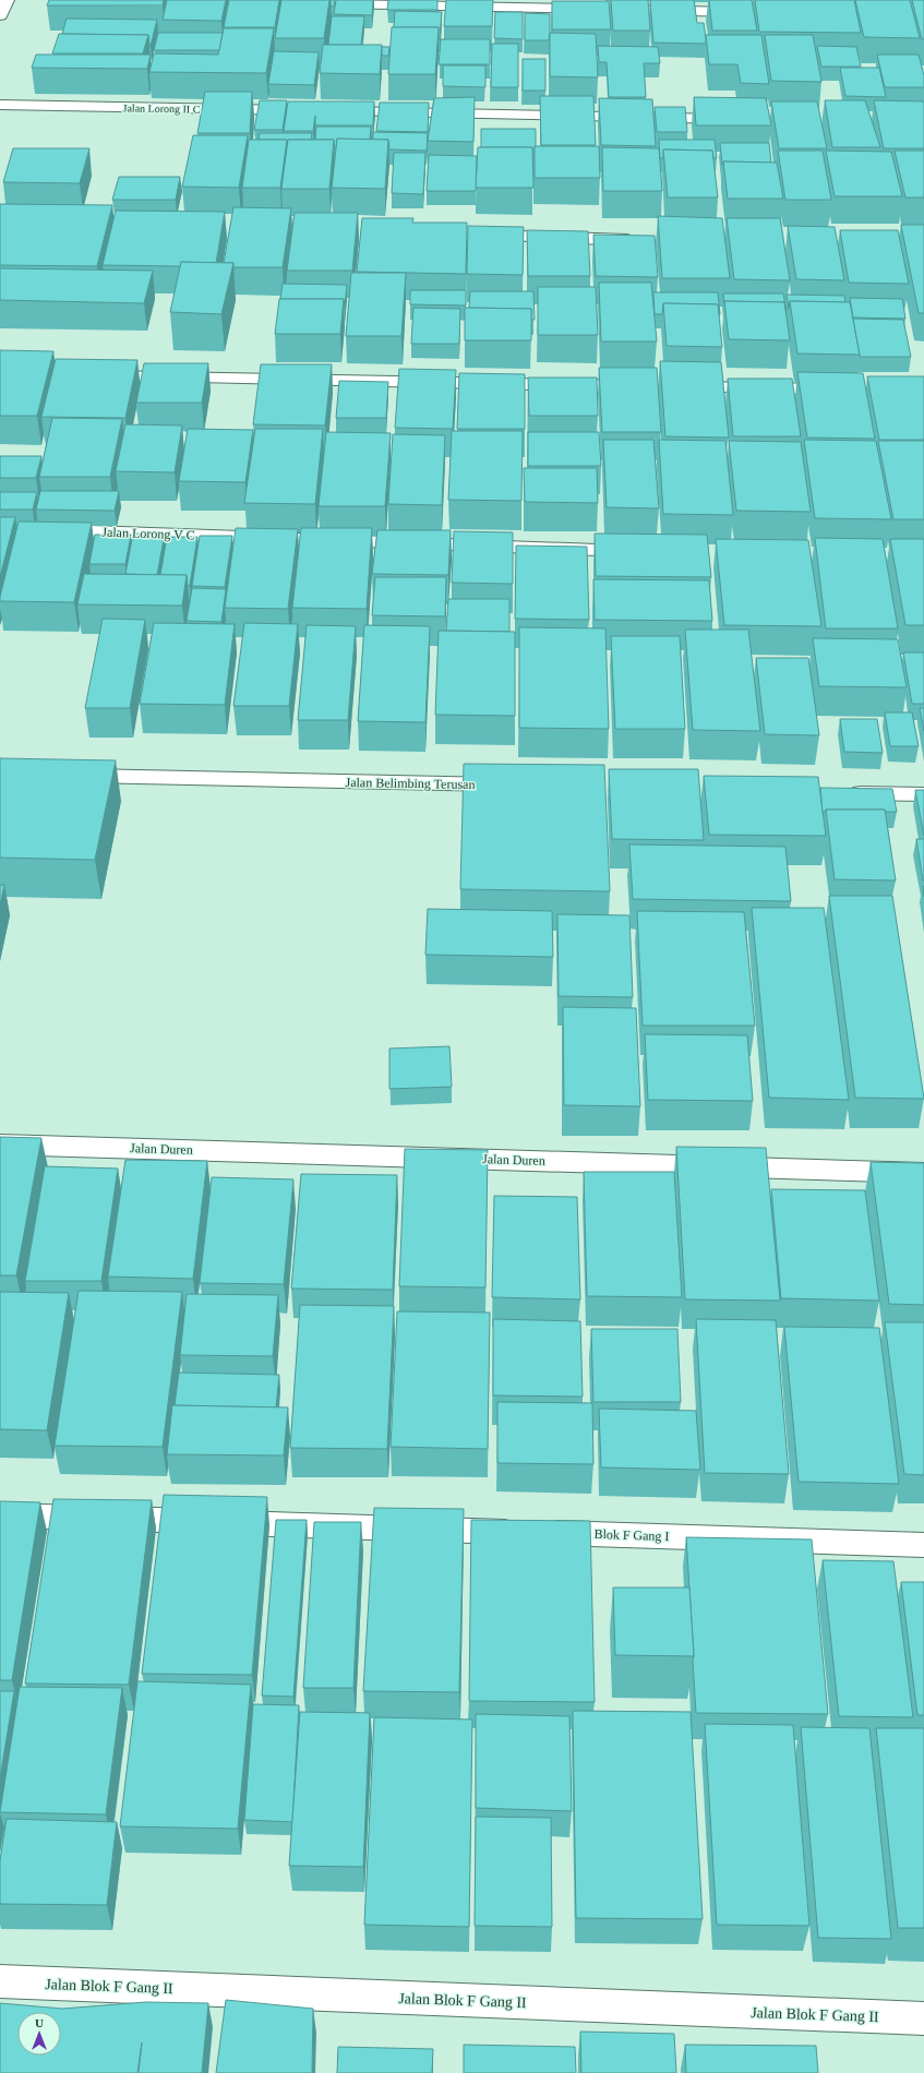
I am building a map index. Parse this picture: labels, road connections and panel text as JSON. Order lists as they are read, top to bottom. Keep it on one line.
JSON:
{"streets":{"street":["Jalan Lorong II C","Jalan Lorong V C","Jalan Belimbing Terusan","Jalan Duren","Blok F Gang I","Jalan Blok F Gang II"]},"north":"top"}
